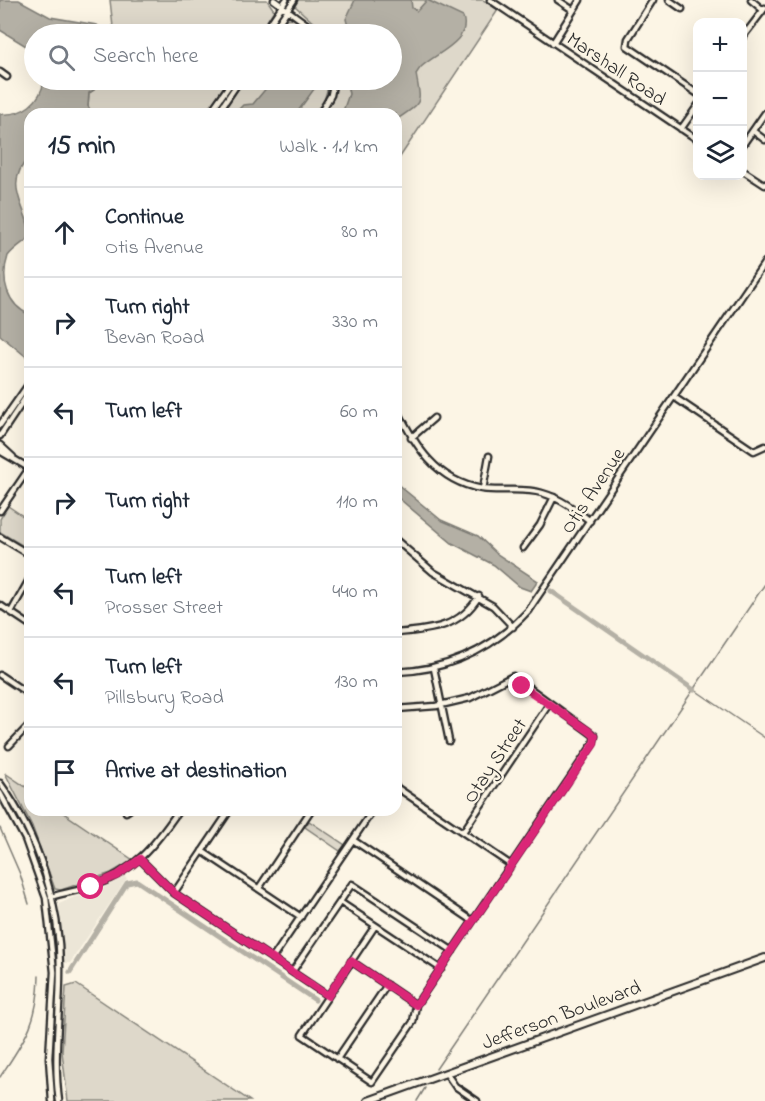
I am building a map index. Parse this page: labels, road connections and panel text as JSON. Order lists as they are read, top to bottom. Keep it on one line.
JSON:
{"streets":{"main road":["Jefferson Boulevard"],"street":["Marshall Road","Otis Avenue","Otay Street"]},"page":{"map_buttons":["+","−"],"search":"Search here","heading":["15 min","Walk · 1.1 km"],"list":[["Continue","Otis Avenue","80 m"],["Turn right","Bevan Road","330 m"],["Turn left","60 m"],["Turn right","110 m"],["Turn left","Prosser Street","440 m"],["Turn left","Pillsbury Road","130 m"],"Arrive at destination"]}}
